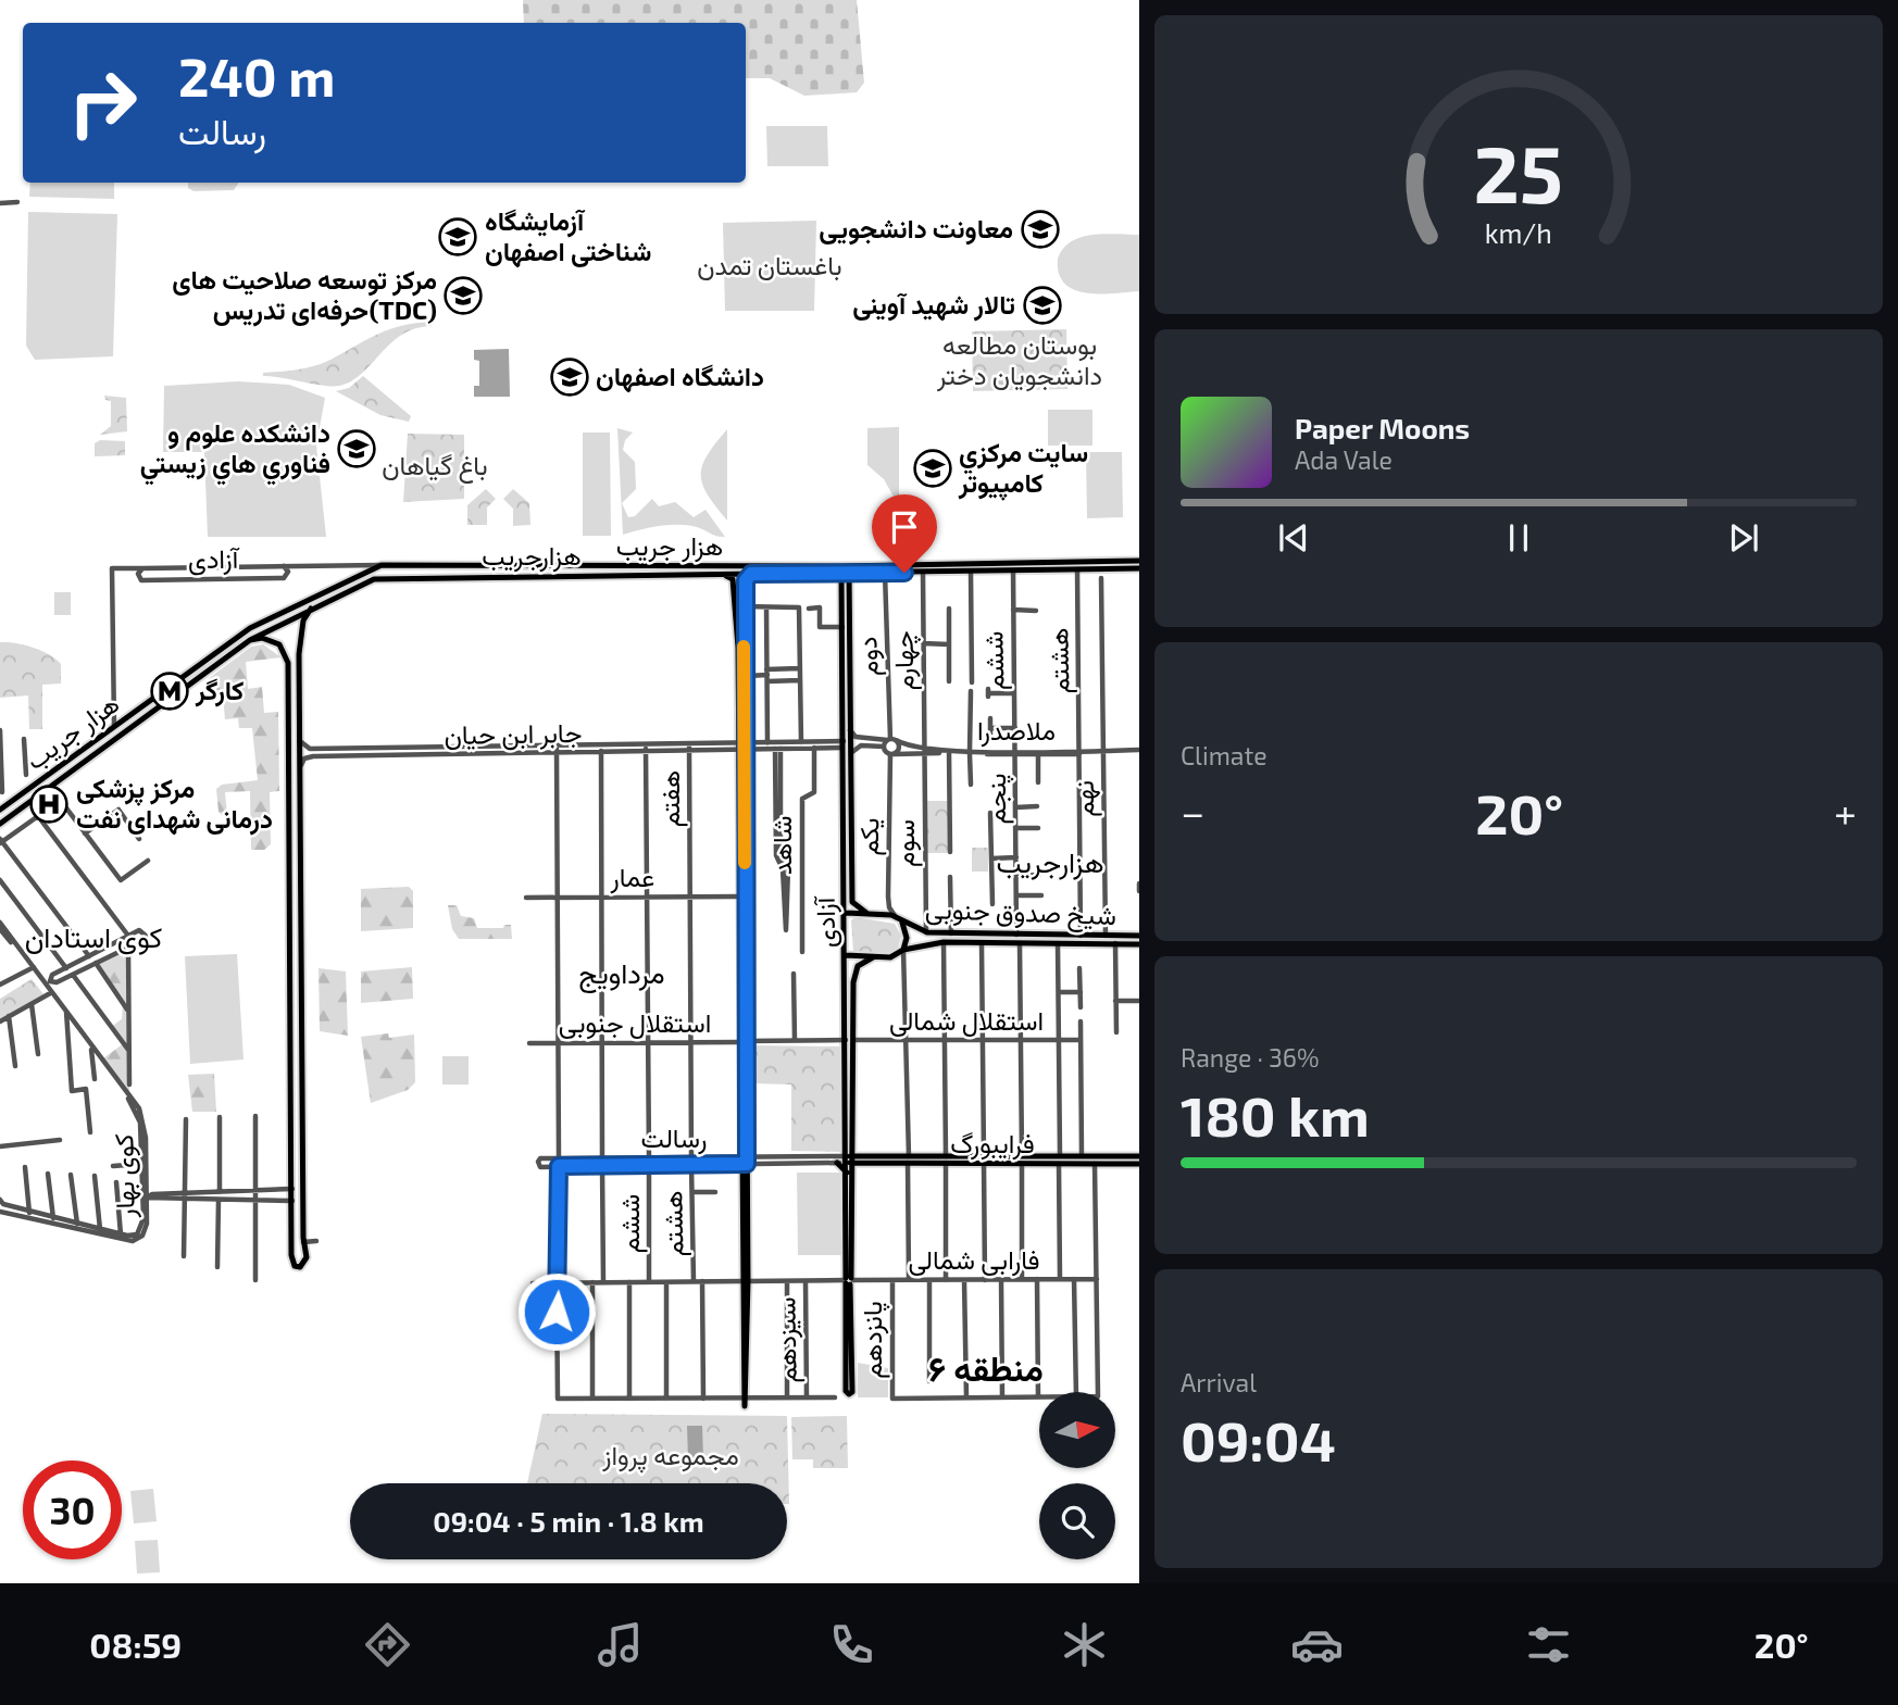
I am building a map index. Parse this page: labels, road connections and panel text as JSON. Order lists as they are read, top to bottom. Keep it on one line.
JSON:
{"streets":{"main road":["هزار جریب","هزارجریب","آزادی","شیخ صدوق جنوبی","فرایبورگ"],"street":["دوم","چهارم","ششم","هشتم","ملاصدرا","جابر ابن حیان","هفتم","پنجم","نهم","یکم","سوم","شاهد","عمار","استقلال شمالی","استقلال جنوبی","رسالت","کوی بهار","فارابی شمالی","سیزدهم","پانزدهم"]},"crossings":[["هزار جریب","هزارجریب"],["هزار جریب","آزادی"],["هزارجریب","آزادی"],["هزارجریب","دوم"],["هزارجریب","چهارم"],["هزارجریب","ششم"],["هزارجریب","هشتم"],["آزادی","ملاصدرا"],["آزادی","شیخ صدوق جنوبی"],["آزادی","استقلال شمالی"],["آزادی","رسالت"],["آزادی","فرایبورگ"],["آزادی","فارابی شمالی"],["دوم","ملاصدرا"],["دوم","یکم"],["چهارم","ملاصدرا"],["چهارم","سوم"],["ششم","ملاصدرا"],["ششم","پنجم"],["ششم","رسالت"],["ششم","فارابی شمالی"],["هشتم","ملاصدرا"],["هشتم","رسالت"],["هشتم","فارابی شمالی"],["ملاصدرا","پنجم"],["ملاصدرا","نهم"],["ملاصدرا","یکم"],["ملاصدرا","سوم"],["جابر ابن حیان","هفتم"],["هفتم","عمار"],["پنجم","شیخ صدوق جنوبی"],["نهم","شیخ صدوق جنوبی"],["یکم","شیخ صدوق جنوبی"],["سوم","شیخ صدوق جنوبی"],["استقلال شمالی","استقلال جنوبی"],["رسالت","فرایبورگ"],["فارابی شمالی","سیزدهم"],["فارابی شمالی","پانزدهم"]],"districts":["هزارجریب","کوی استادان","مرداویج","منطقه ۶"],"parks":["باغستان تمدن","بوستان مطالعه دانشجویان دختر","باغ گیاهان","مجموعه پرواز"],"places":{"school or university":["معاونت دانشجویی","آزمایشگاه شناختی اصفهان","مرکز توسعه صلاحیت های حرفه‌ای تدریس(TDC)","تالار شهید آوینی","دانشگاه اصفهان","دانشکده علوم و فناوري هاي زيستي","سايت مرکزي کامپيوتر"],"metro station":["کارگر"],"hospital":["مرکز پزشکی درمانی شهدای نفت"]},"north":"right","page":{"turn":["240 m","رسالت"],"song":["Paper Moons","Ada Vale"],"tile":["Climate",["Range · 36%","180 km"],["Arrival","09:04"]],"heat":["−","20°","+"],"limit":"30","trip":"09:04 · 5 min · 1.8 km","tabs":["08:59","20°"],"gauge":["25","km/h"]}}
